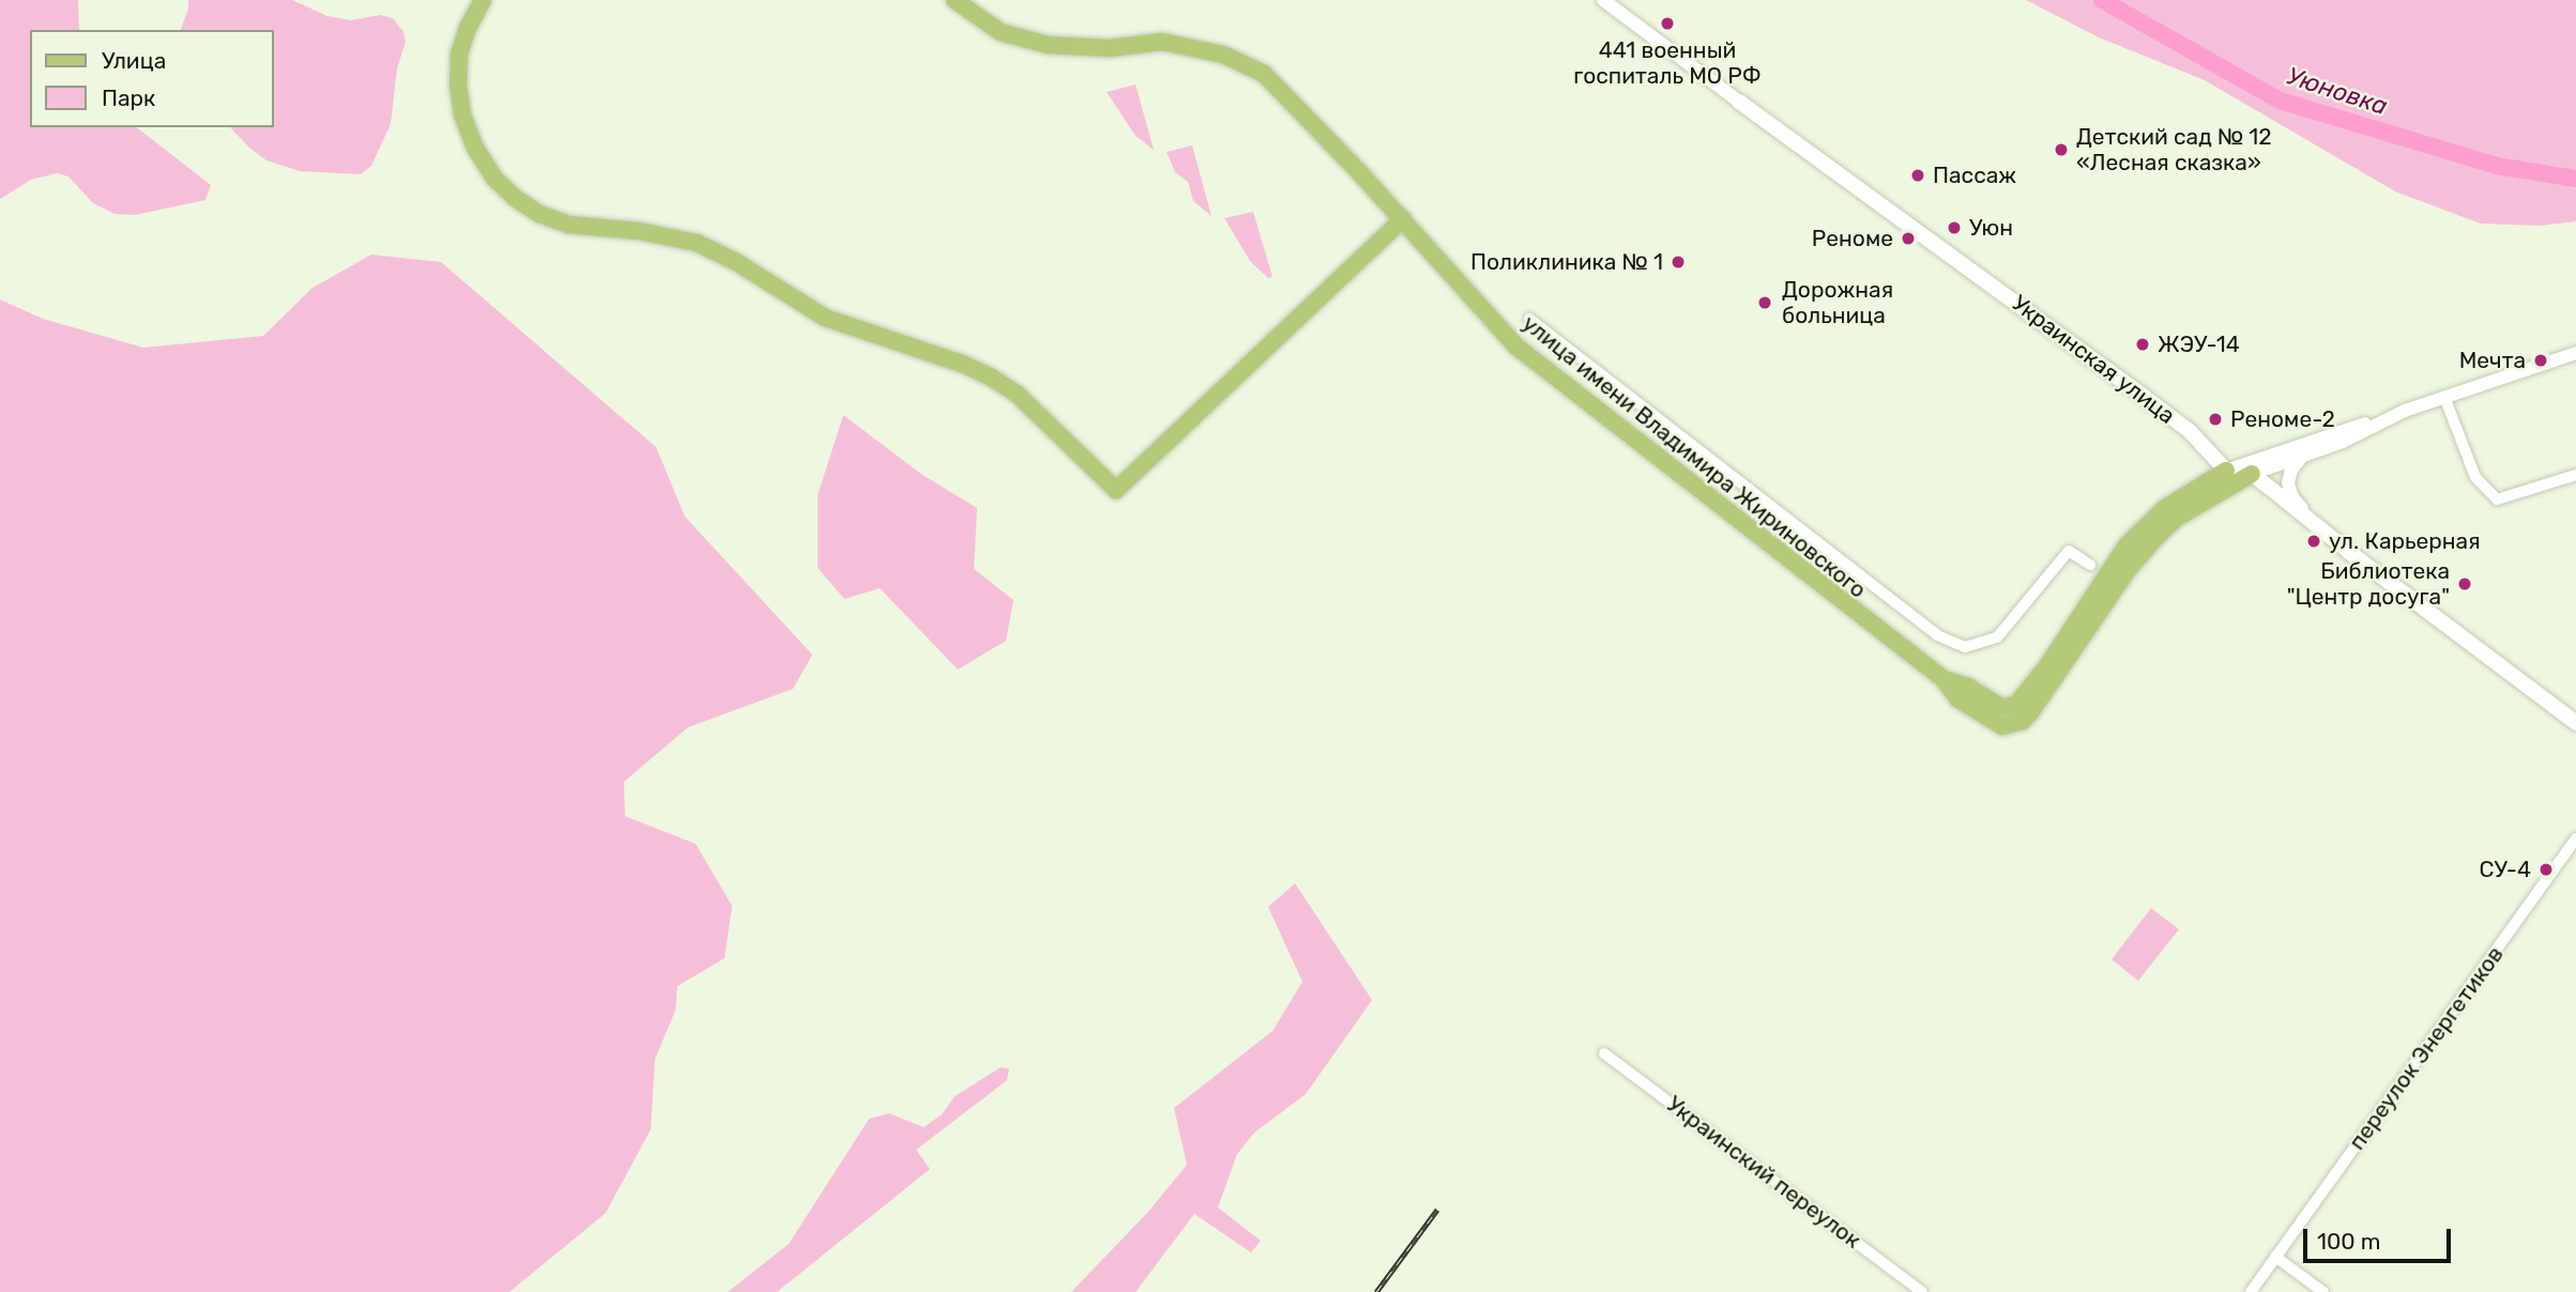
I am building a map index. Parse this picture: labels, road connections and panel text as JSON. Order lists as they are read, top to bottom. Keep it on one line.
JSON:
{"streets":{"main road":["Украинская улица","улица имени Владимира Жириновского"],"street":["переулок Энергетиков","Украинский переулок"]},"crossings":[["Украинская улица","улица имени Владимира Жириновского"]],"water":["Уюновка"],"places":["441 военный госпиталь МО РФ","Детский сад № 12 «Лесная сказка»","Пассаж","Уюн","Реноме","Поликлиника № 1","Дорожная больница","ЖЭУ-14","Мечта","Реноме-2","ул. Карьерная","Библиотека \"Центр досуга\"","СУ-4"],"legend":["Улица","Парк"],"scale_bar":"100 m"}
